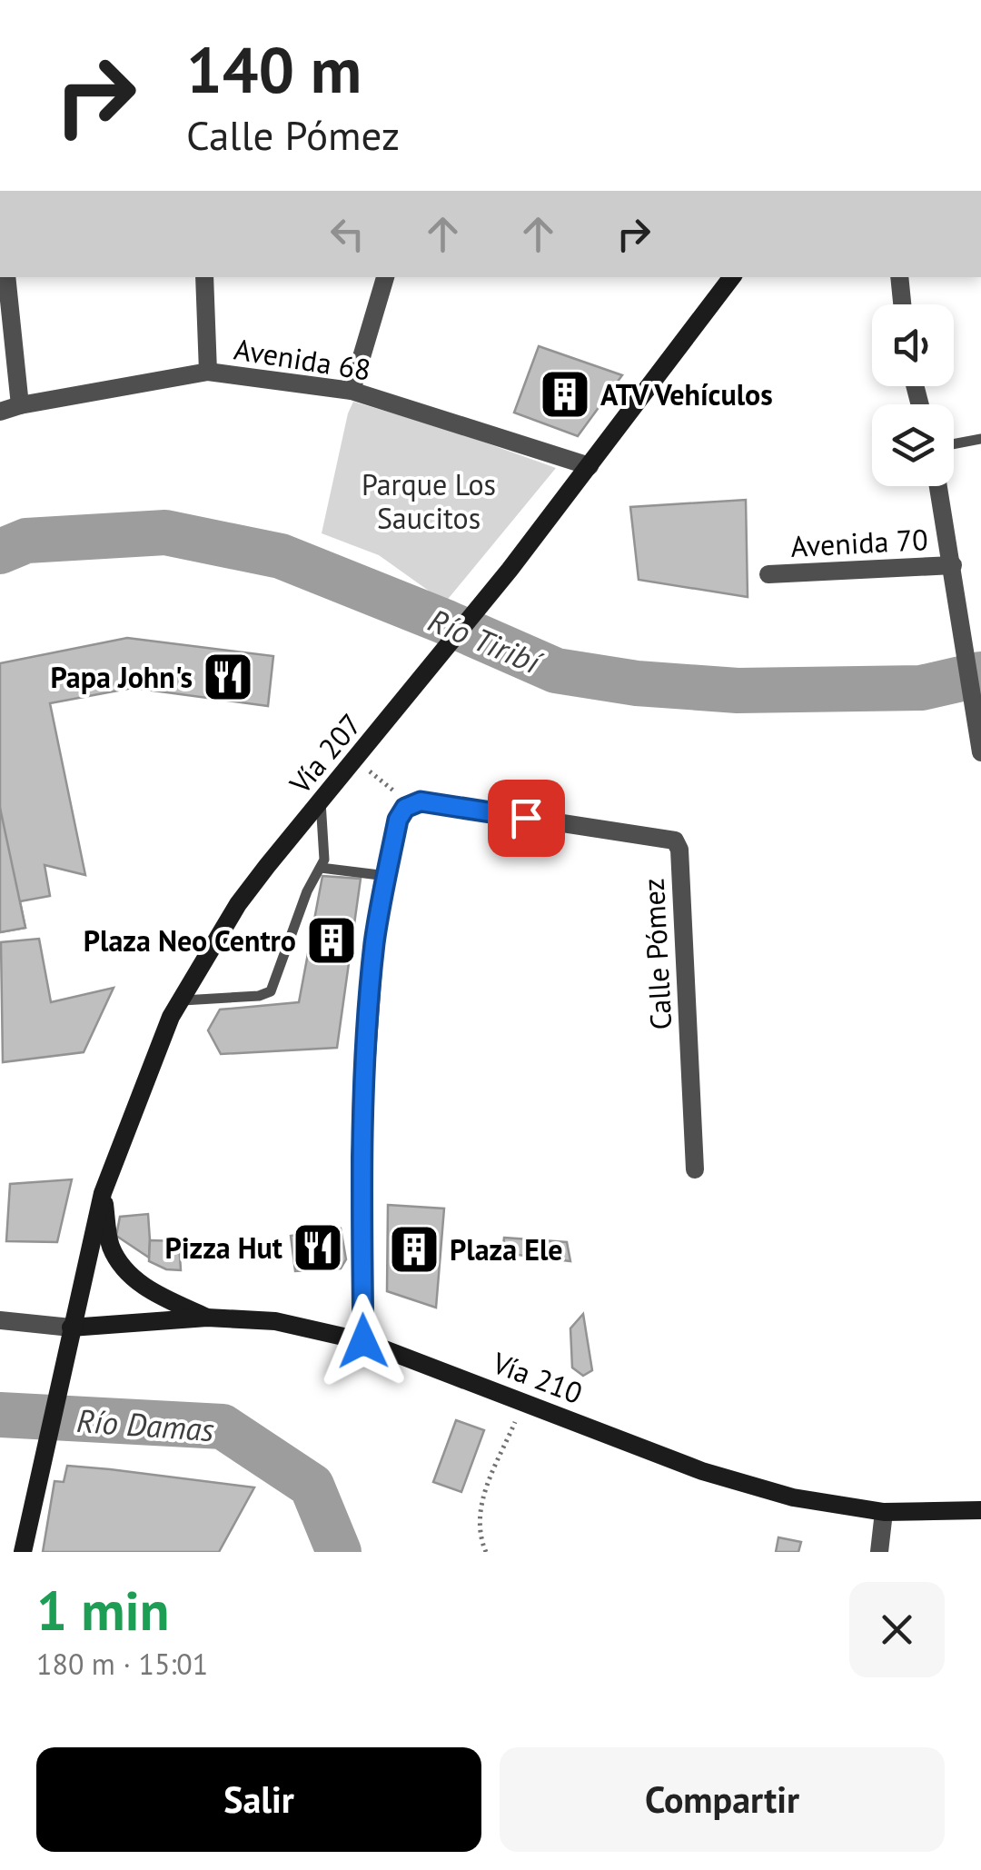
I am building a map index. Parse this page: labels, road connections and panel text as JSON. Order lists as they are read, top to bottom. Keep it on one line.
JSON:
{"streets":{"main road":["Vía 207","Vía 210"],"street":["Avenida 68","Avenida 70","Calle Pómez"]},"crossings":[["Avenida 68","Vía 207"],["Vía 207","Vía 210"],["Calle Pómez","Vía 210"]],"water":["Río Tiribí","Río Damas"],"parks":["Parque Los Saucitos"],"places":{"building":["ATV Vehículos","Plaza Neo Centro","Plaza Ele"],"restaurant":["Papa John's","Pizza Hut"]},"page":{"turn":["140 m","Calle Pómez"],"heading":["1 min","180 m · 15:01"],"buttons":["Salir","Compartir"]}}
